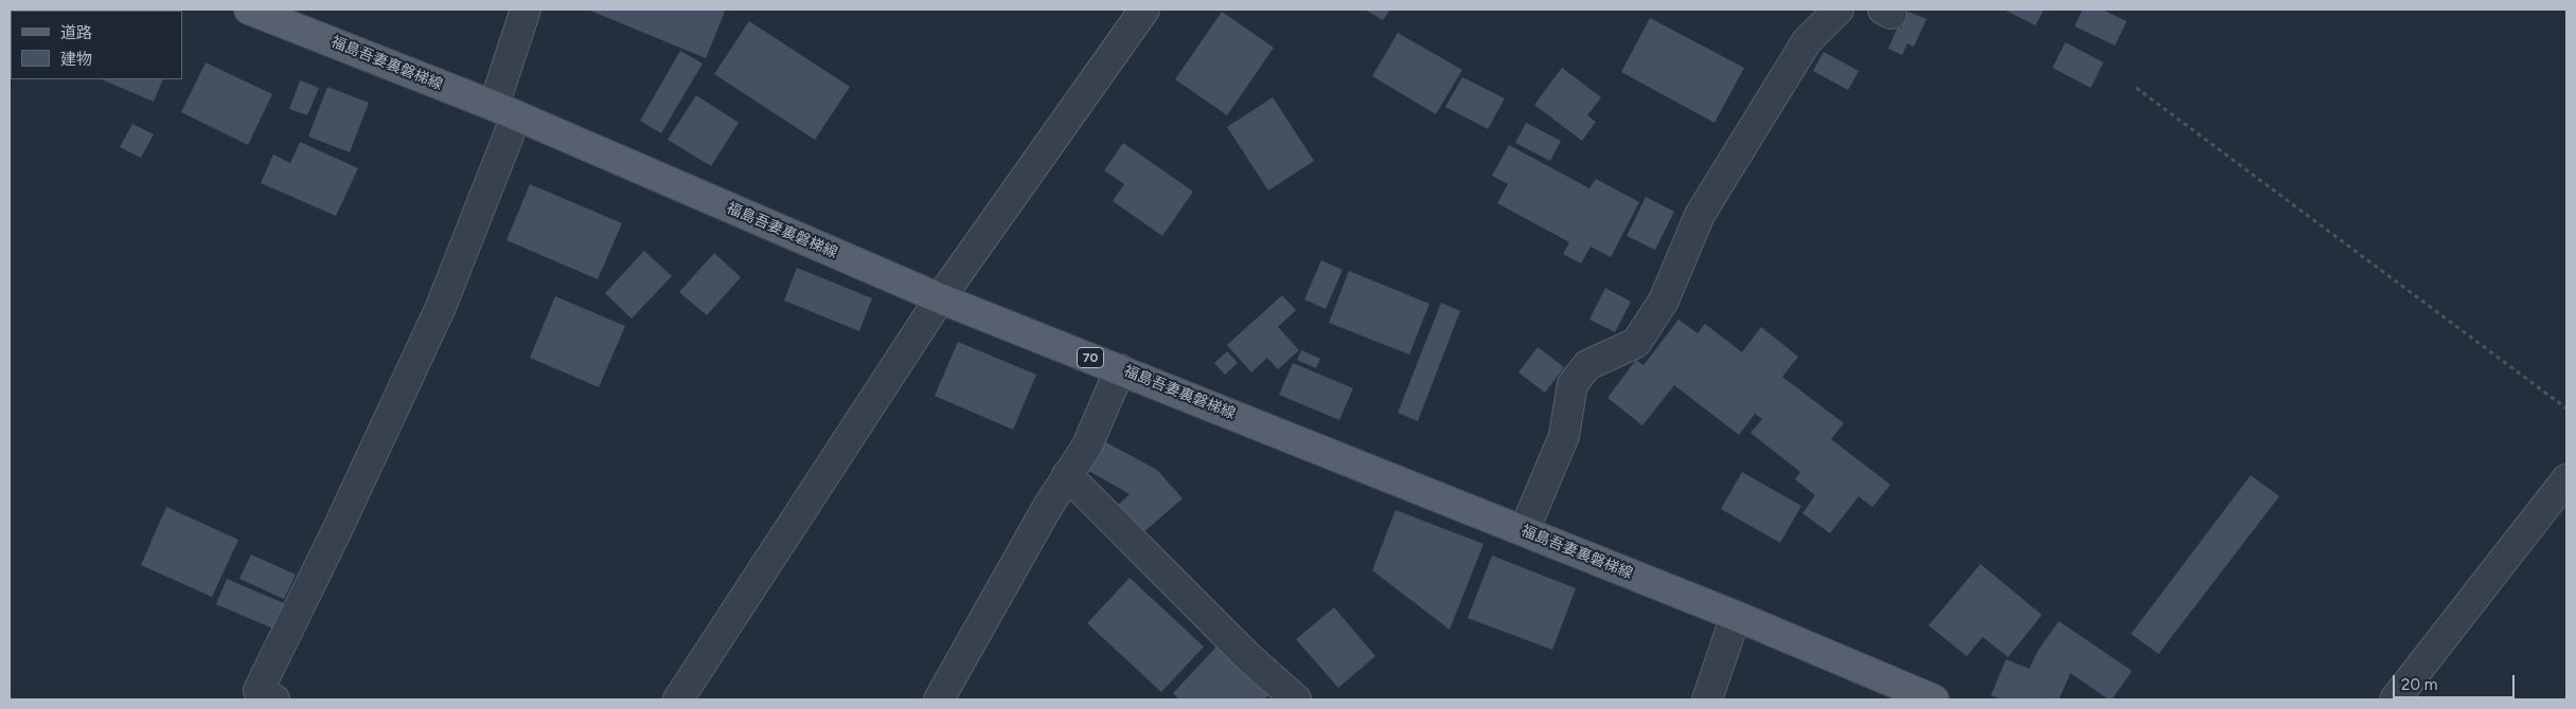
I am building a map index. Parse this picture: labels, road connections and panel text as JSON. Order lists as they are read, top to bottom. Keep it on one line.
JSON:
{"streets":{"main road":["福島吾妻裏磐梯線","70"]},"legend":["道路","建物"],"scale_bar":"20 m"}
